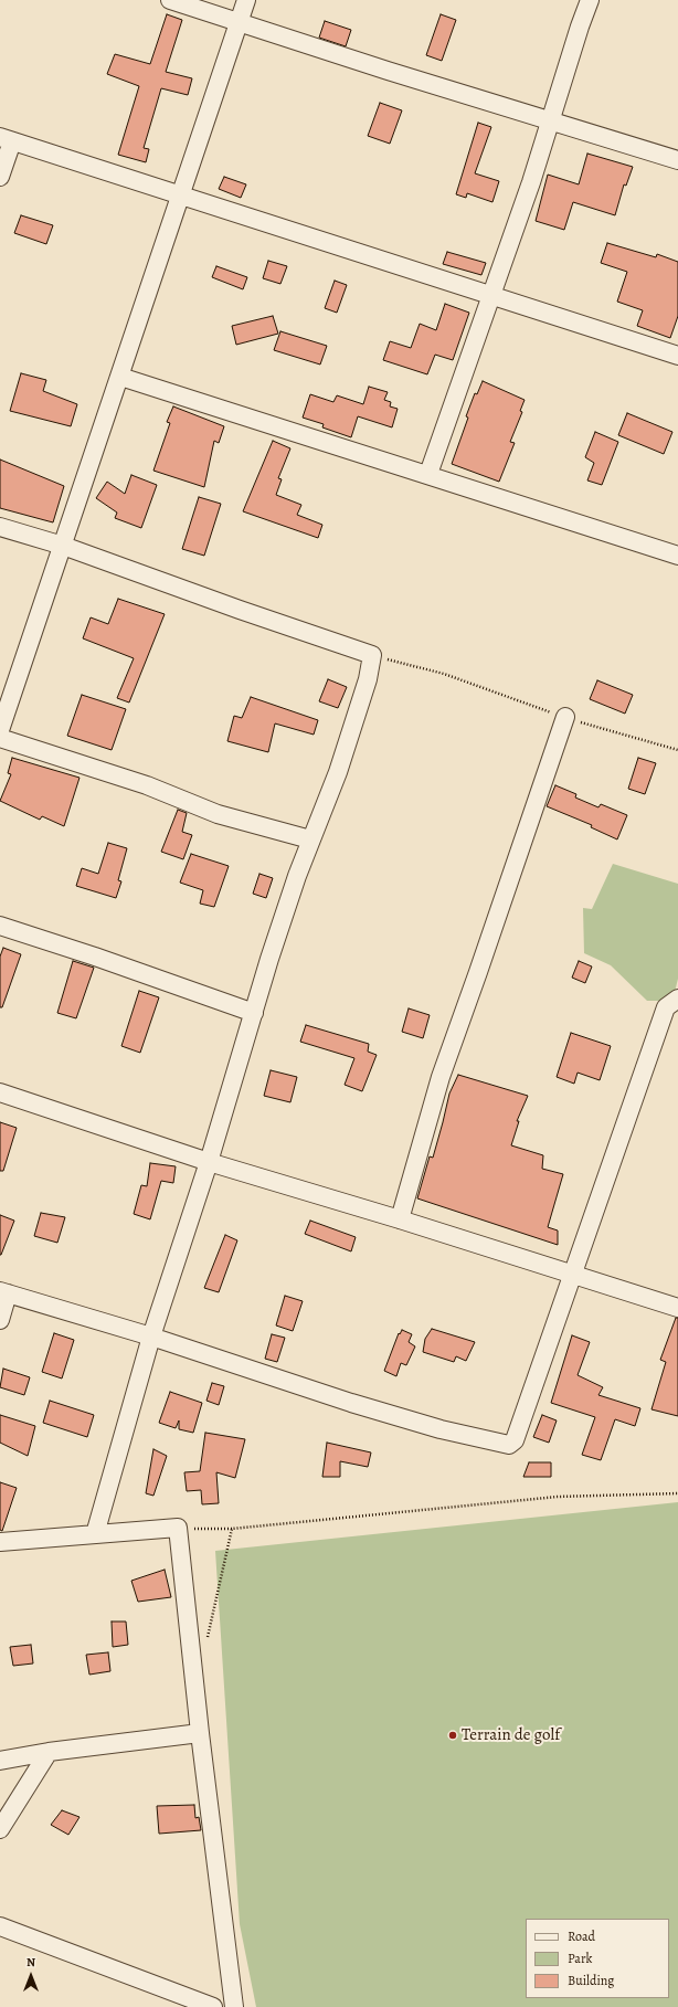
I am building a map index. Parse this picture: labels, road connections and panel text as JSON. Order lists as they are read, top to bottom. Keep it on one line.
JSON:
{"places":["Terrain de golf"],"legend":["Road","Park","Building"],"north":"top"}
